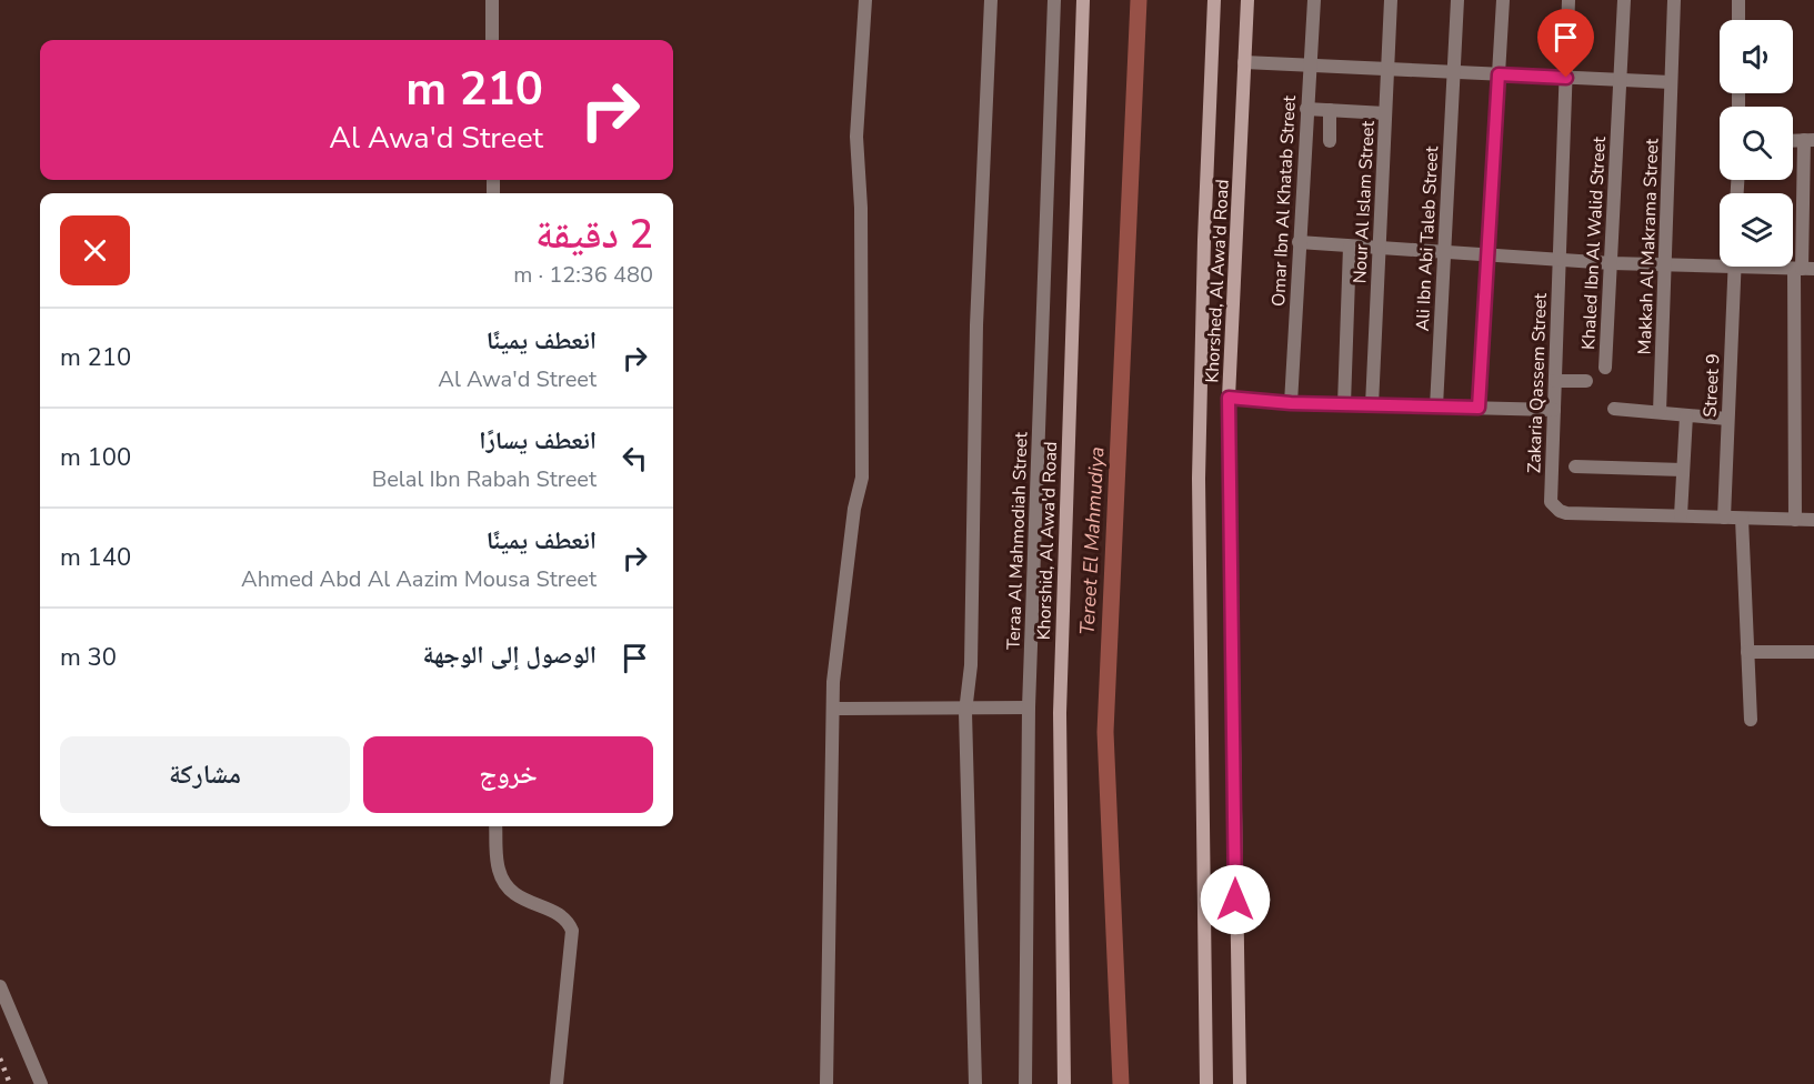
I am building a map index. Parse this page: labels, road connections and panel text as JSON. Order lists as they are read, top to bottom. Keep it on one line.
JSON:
{"streets":{"main road":["Khorshed, Al Awa'd Road","Khorshid, Al Awa'd Road"],"street":["Omar Ibn Al Khatab Street","Nour Al Islam Street","Ali Ibn Abi Taleb Street","Khaled Ibn Al Walid Street","Makkah Al Makrama Street","Zakaria Qassem Street","Street 9","Teraa Al Mahmodiah Street"]},"water":["Tereet El Mahmudiya"],"page":{"turn":["210 m","Al Awa'd Street"],"heading":["2 دقيقة","480 m · 12:36"],"list":[{"name":"انعطف يمينًا","note":"Al Awa'd Street","value":"210 m"},{"name":"انعطف يسارًا","note":"Belal Ibn Rabah Street","value":"100 m"},{"name":"انعطف يمينًا","note":"Ahmed Abd Al Aazim Mousa Street","value":"140 m"},{"name":"الوصول إلى الوجهة","value":"30 m"}],"buttons":["خروج","مشاركة"]}}
